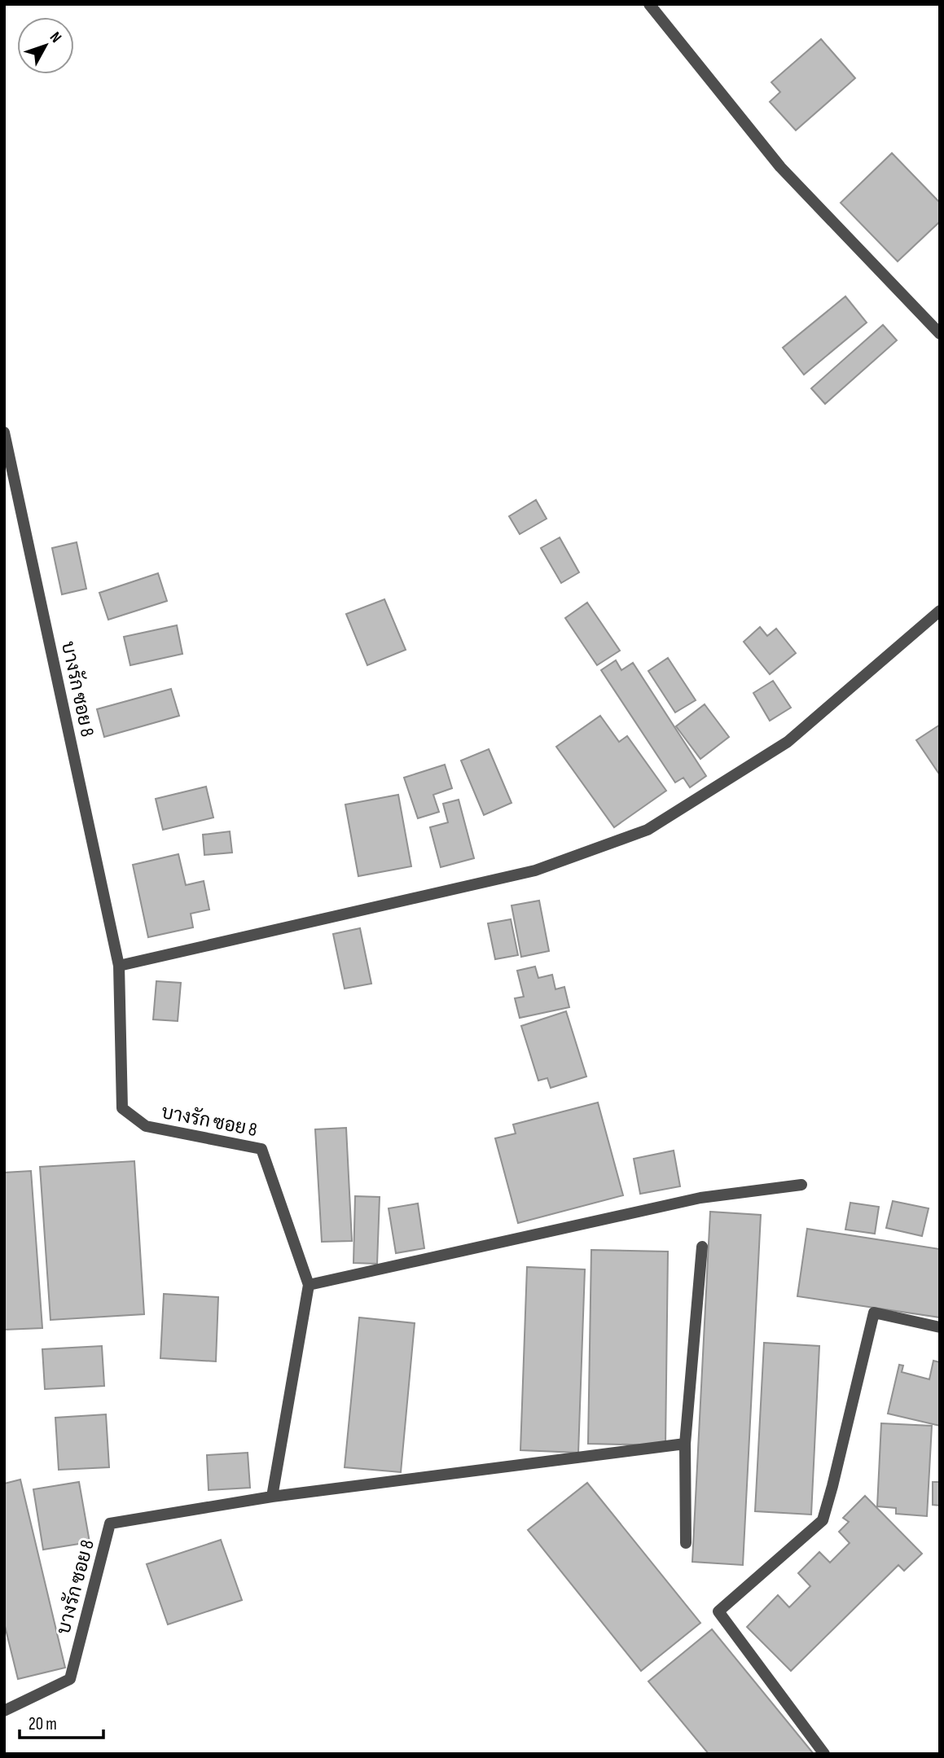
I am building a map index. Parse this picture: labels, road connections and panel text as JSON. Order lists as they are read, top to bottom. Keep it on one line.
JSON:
{"streets":{"street":["บางรัก ซอย 8"]},"scale_bar":"20 m","north":"top right"}
